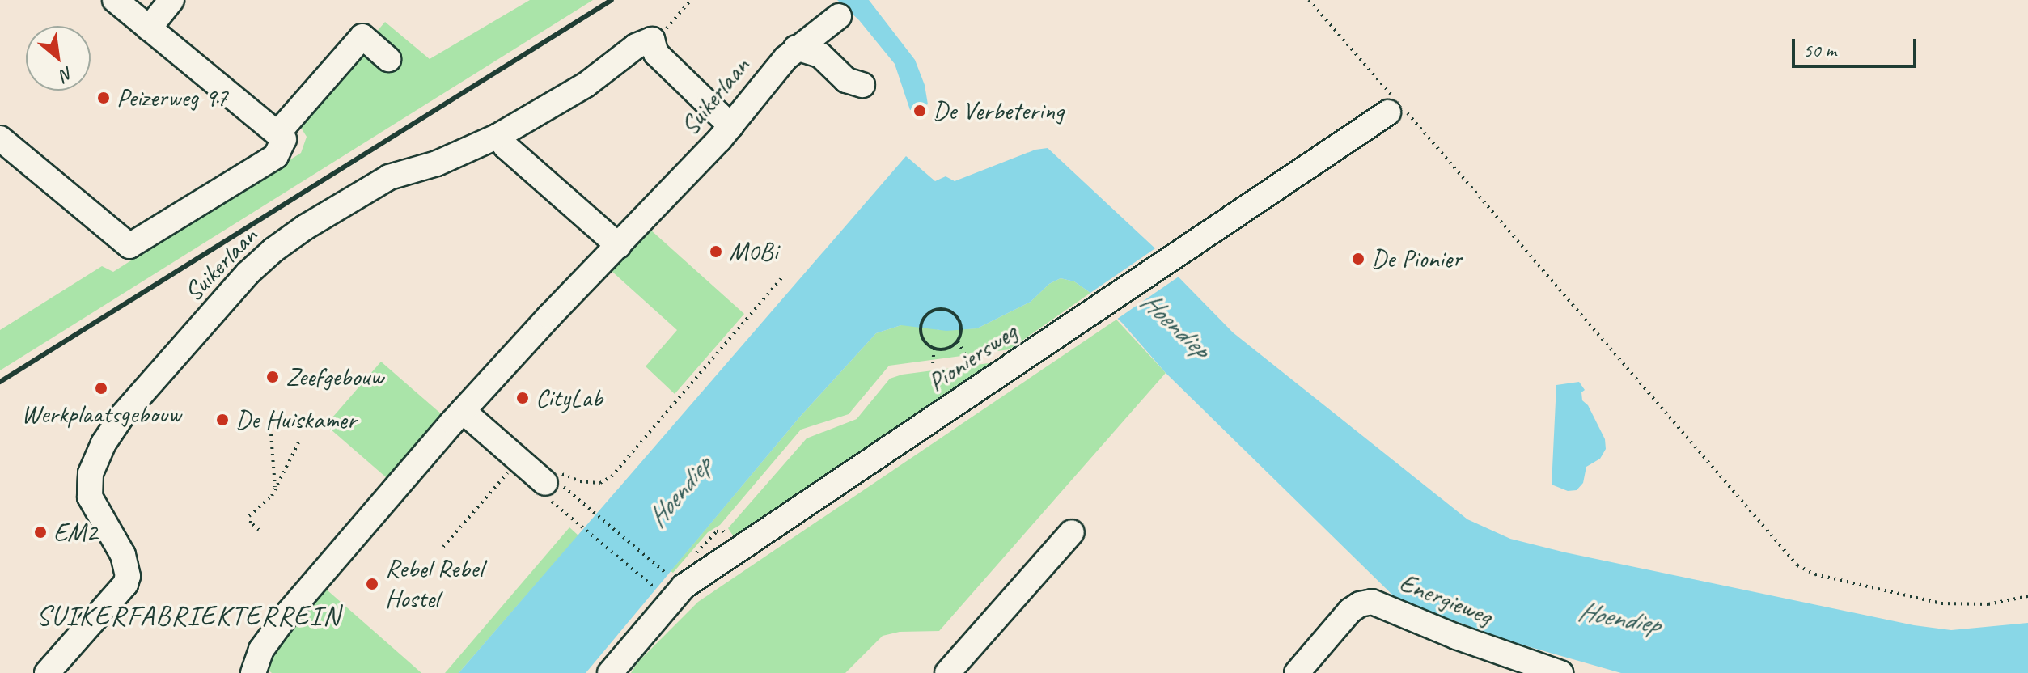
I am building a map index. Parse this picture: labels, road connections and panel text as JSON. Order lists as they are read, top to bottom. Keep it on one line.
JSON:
{"streets":{"street":["Suikerlaan","Pioniersweg","Energieweg"]},"districts":["SUIKERFABRIEKTERREIN"],"water":["Hoendiep"],"places":["Peizerweg 97","De Verbetering","M0Bi","De Pionier","Zeefgebouw","Werkplaatsgebouw","CityLab","De Huiskamer","EM2","Rebel Rebel Hostel"],"scale_bar":"50 m","north":"bottom right"}
